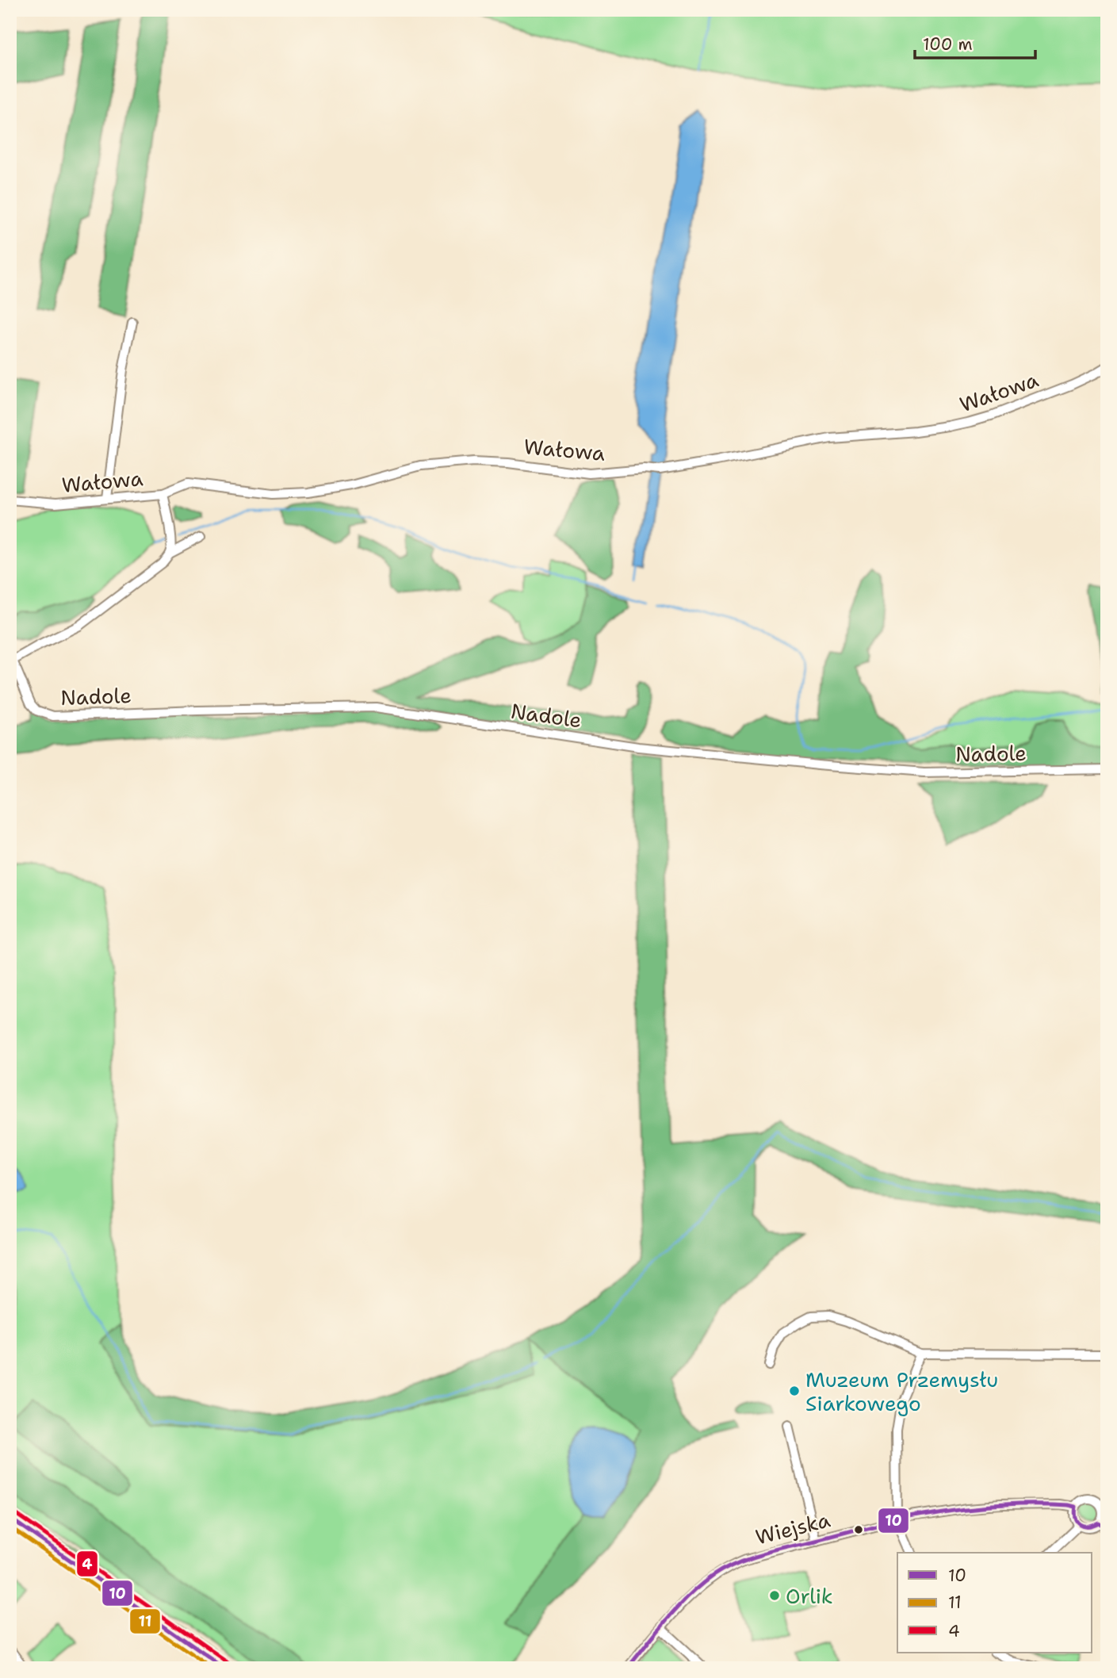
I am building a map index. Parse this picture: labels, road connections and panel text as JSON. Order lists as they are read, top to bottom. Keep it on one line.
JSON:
{"streets":{"street":["Wałowa","Nadole","Wiejska"]},"places":["Muzeum Przemysłu Siarkowego","Orlik"],"lines":["transit line 10","transit line 4","transit line 11"],"legend":["10","11","4"],"scale_bar":"100 m"}
